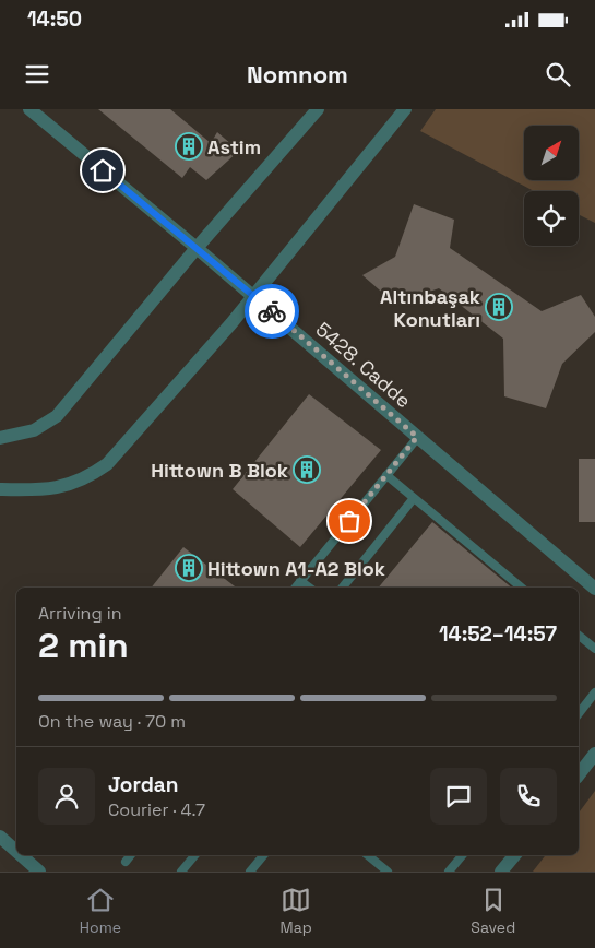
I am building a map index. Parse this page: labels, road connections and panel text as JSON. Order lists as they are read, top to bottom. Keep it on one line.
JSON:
{"streets":{"street":["5428. Cadde"]},"places":{"building":["Astim","Altınbaşak Konutları","Hittown B Blok","Hittown A1-A2 Blok"]},"north":"top right","page":{"status":"14:50","header":"Nomnom","heading":["2 min","Arriving in","14:52–14:57"],"panel":["Jordan","Courier · 4.7"],"bar":"On the way · 70 m","tabs":["Home","Map","Saved"]}}
